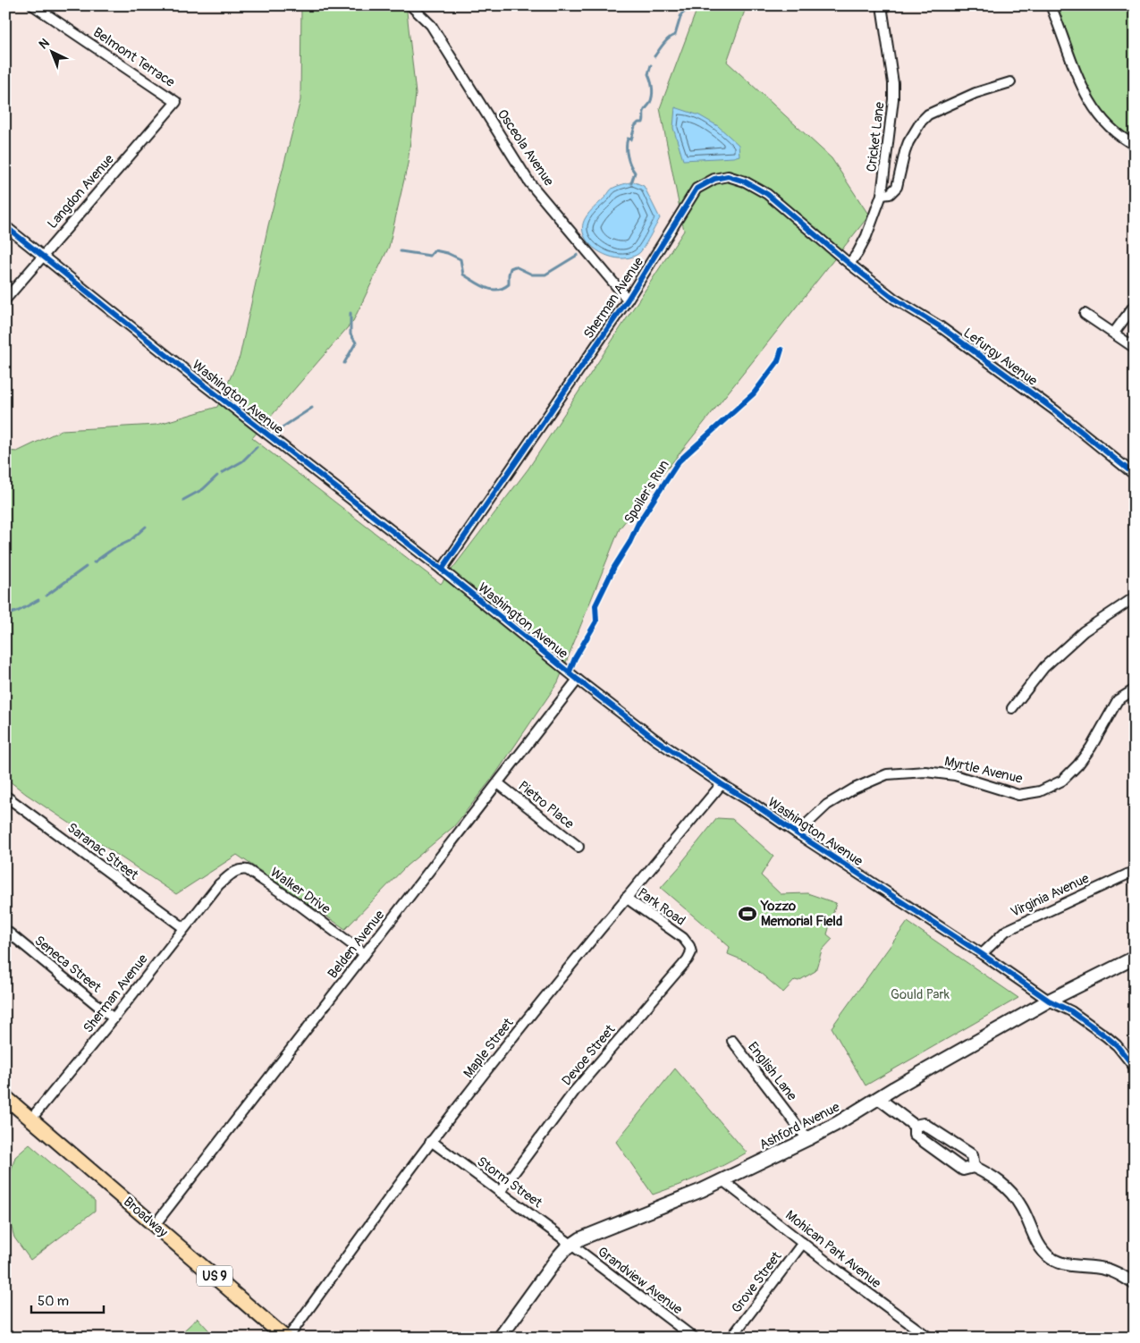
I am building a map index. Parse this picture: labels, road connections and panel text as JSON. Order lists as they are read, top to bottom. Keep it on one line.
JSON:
{"streets":{"main road":["Ashford Avenue","Broadway","US 9"],"street":["Belmont Terrace","Cricket Lane","Osceola Avenue","Langdon Avenue","Sherman Avenue","Lefurgy Avenue","Washington Avenue","Myrtle Avenue","Pietro Place","Saranac Street","Walker Drive","Virginia Avenue","Park Road","Belden Avenue","Seneca Street","Maple Street","Devoe Street","English Lane","Storm Street","Mohican Park Avenue","Grandview Avenue","Grove Street"],"cycle path":["Spoiler's Run"]},"crossings":[["Belmont Terrace","Langdon Avenue"],["Cricket Lane","Sherman Avenue"],["Cricket Lane","Lefurgy Avenue"],["Osceola Avenue","Sherman Avenue"],["Langdon Avenue","Washington Avenue"],["Sherman Avenue","Lefurgy Avenue"],["Sherman Avenue","Washington Avenue"],["Sherman Avenue","Saranac Street"],["Sherman Avenue","Walker Drive"],["Sherman Avenue","Seneca Street"],["Sherman Avenue","Broadway"],["Washington Avenue","Myrtle Avenue"],["Washington Avenue","Virginia Avenue"],["Washington Avenue","Belden Avenue"],["Washington Avenue","Maple Street"],["Washington Avenue","Ashford Avenue"],["Pietro Place","Belden Avenue"],["Walker Drive","Belden Avenue"],["Park Road","Maple Street"],["Park Road","Devoe Street"],["Belden Avenue","Broadway"],["Maple Street","Storm Street"],["Maple Street","Broadway"],["Devoe Street","Storm Street"],["English Lane","Ashford Avenue"],["Ashford Avenue","Storm Street"],["Ashford Avenue","Mohican Park Avenue"],["Ashford Avenue","Grandview Avenue"],["Storm Street","Grandview Avenue"],["Mohican Park Avenue","Grove Street"]],"parks":["Gould Park"],"places":{"sports":["Yozzo Memorial Field"]},"scale_bar":"50 m","north":"top left"}
